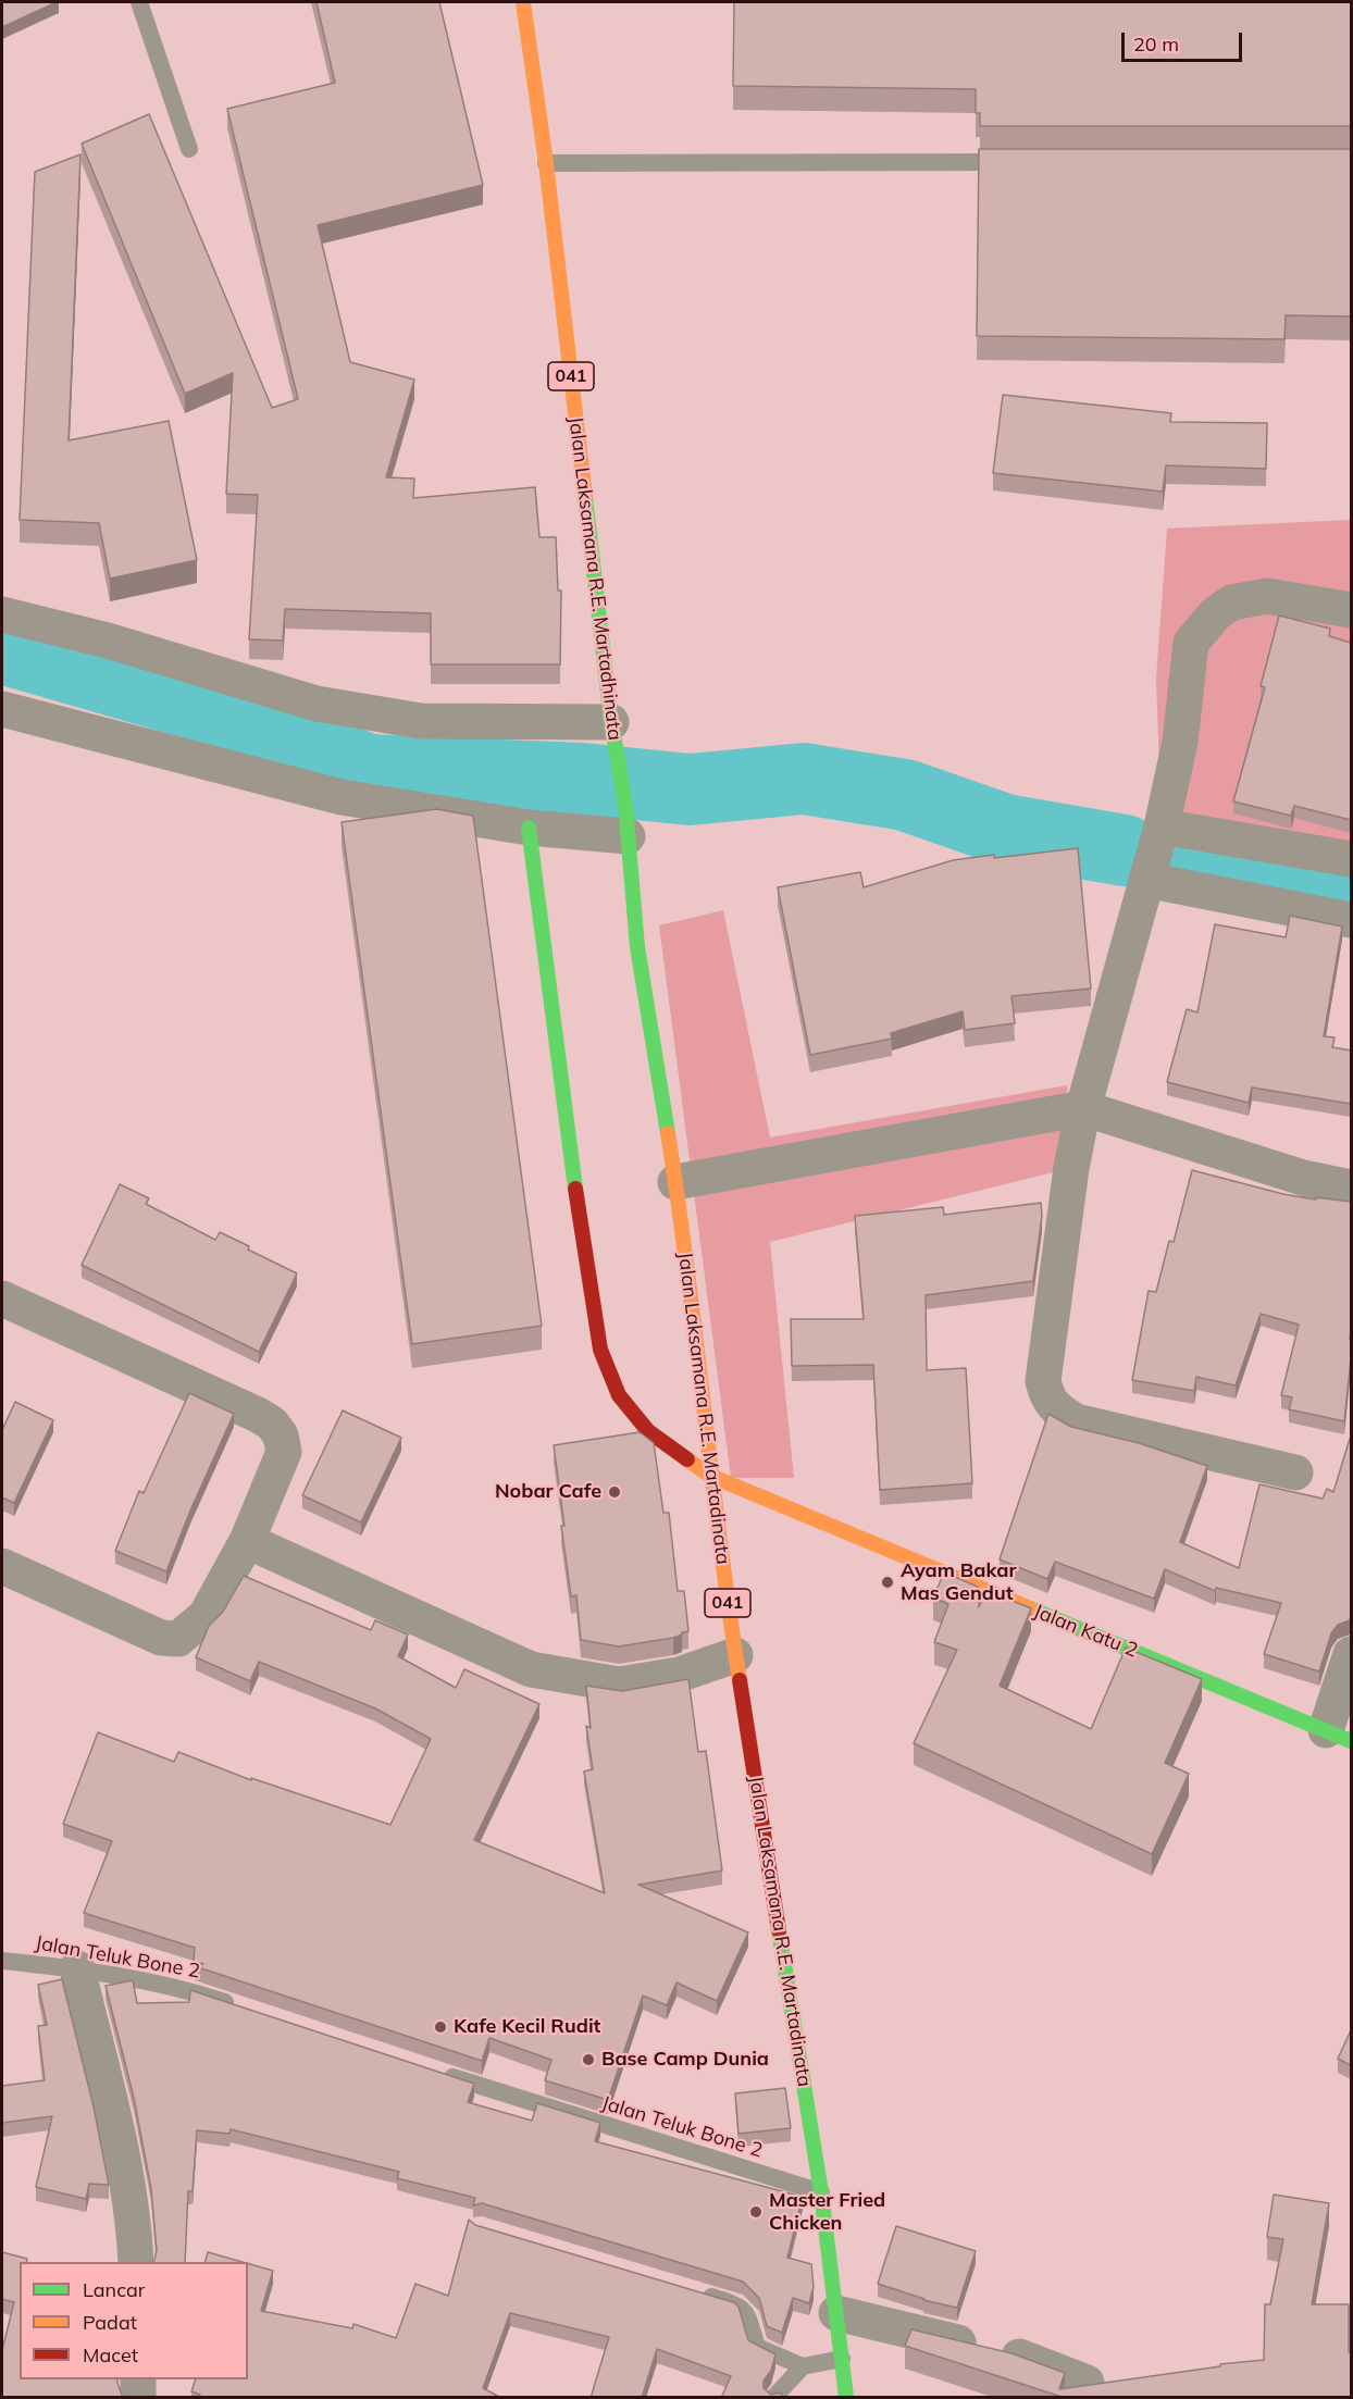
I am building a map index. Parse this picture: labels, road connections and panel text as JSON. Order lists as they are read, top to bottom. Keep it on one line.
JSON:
{"streets":{"main road":["041","Jalan Laksamana R.E. Martadhinata","Jalan Laksamana R.E. Martadinata","Jalan Katu 2"],"lane":["Jalan Teluk Bone 2"]},"crossings":[["Jalan Laksamana R.E. Martadhinata","Jalan Laksamana R.E. Martadinata"],["Jalan Laksamana R.E. Martadinata","Jalan Katu 2"],["Jalan Laksamana R.E. Martadinata","Jalan Teluk Bone 2"]],"places":["Nobar Cafe","Ayam Bakar Mas Gendut","Kafe Kecil Rudit","Base Camp Dunia","Master Fried Chicken"],"legend":["Lancar","Padat","Macet"],"scale_bar":"20 m"}
